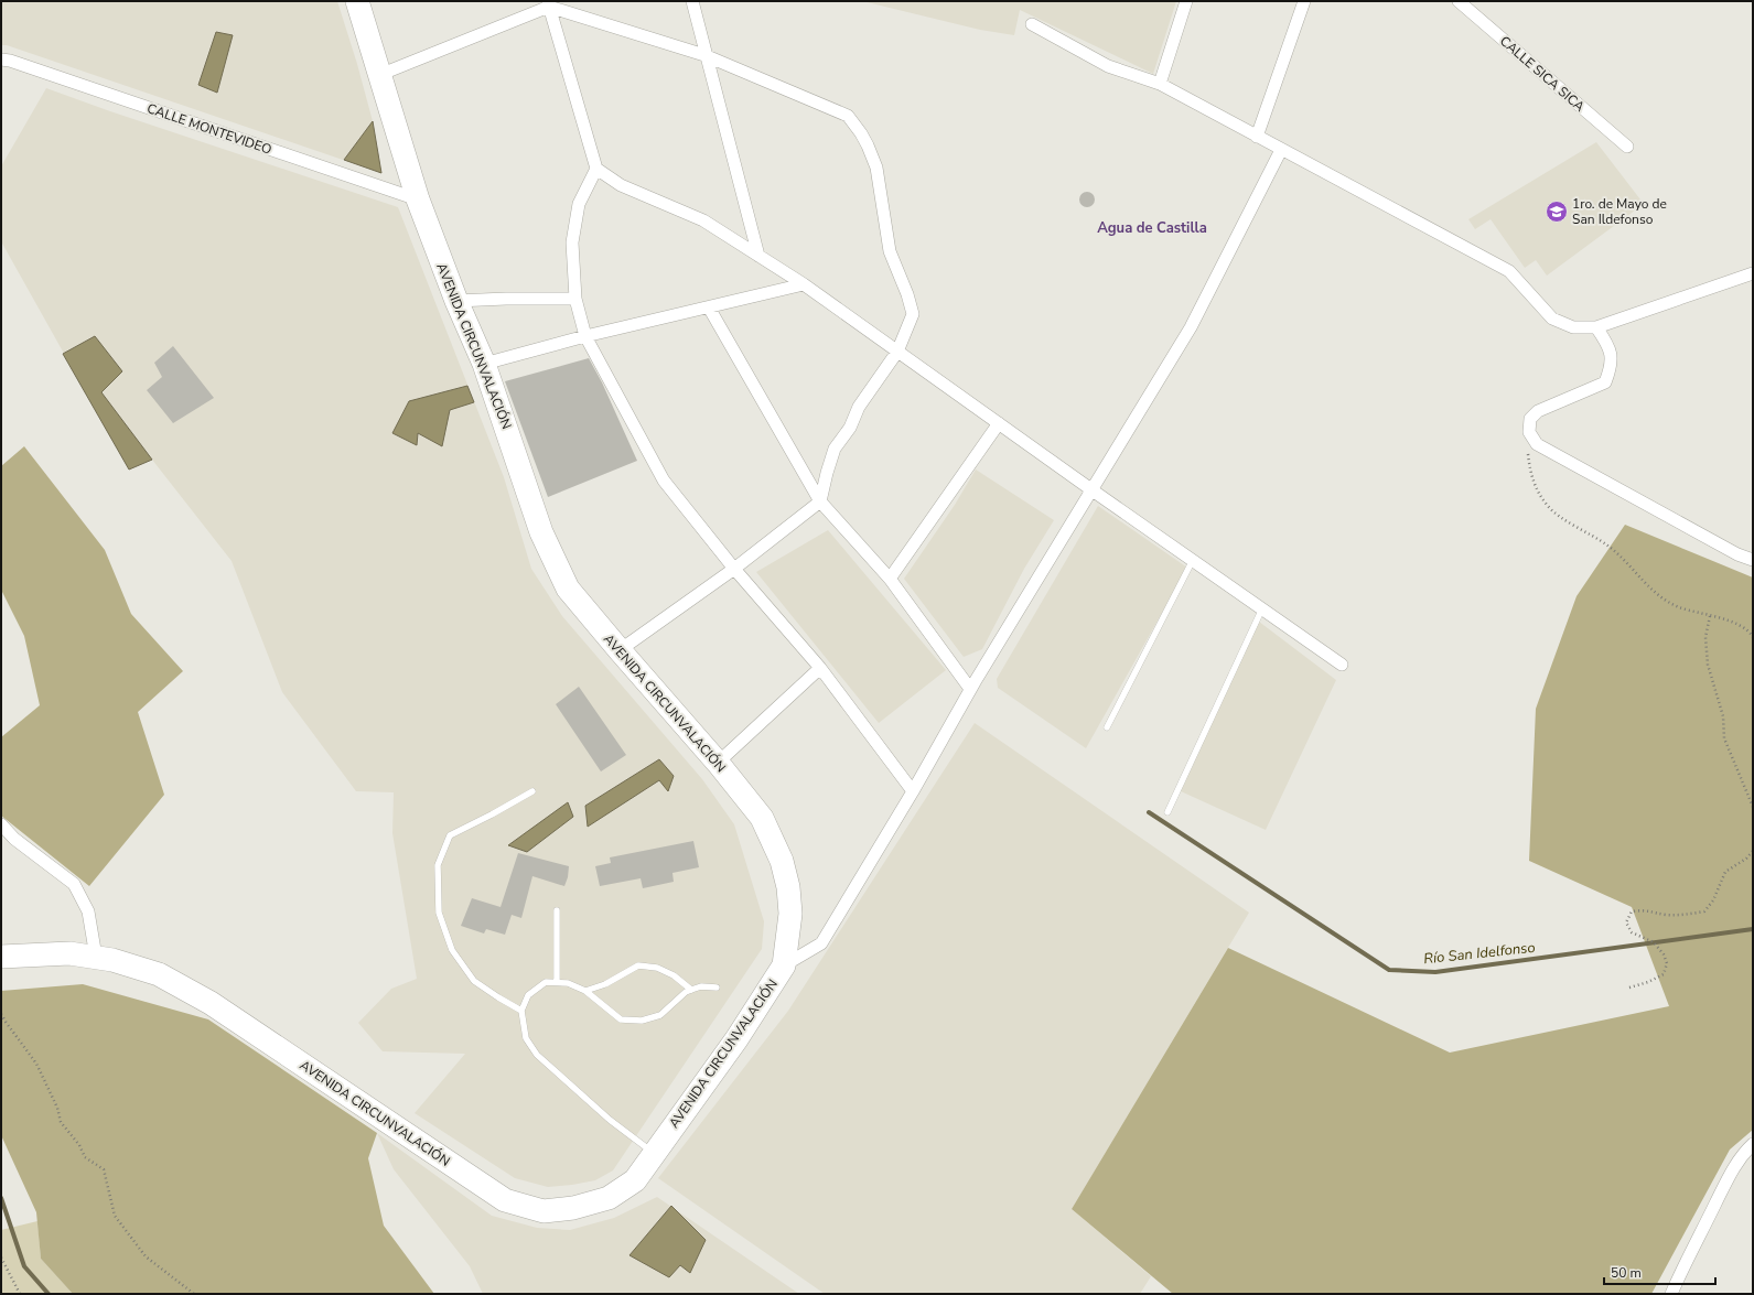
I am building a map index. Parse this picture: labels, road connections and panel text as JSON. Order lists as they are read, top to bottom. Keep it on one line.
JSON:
{"streets":{"highway":["AVENIDA CIRCUNVALACIÓN"],"street":["CALLE SICA SICA","CALLE MONTEVIDEO"]},"crossings":[["CALLE MONTEVIDEO","AVENIDA CIRCUNVALACIÓN"]],"districts":["Agua de Castilla"],"water":["Río San Idelfonso"],"places":{"school or university":["1ro. de Mayo de San Ildefonso"]},"scale_bar":"50 m"}
